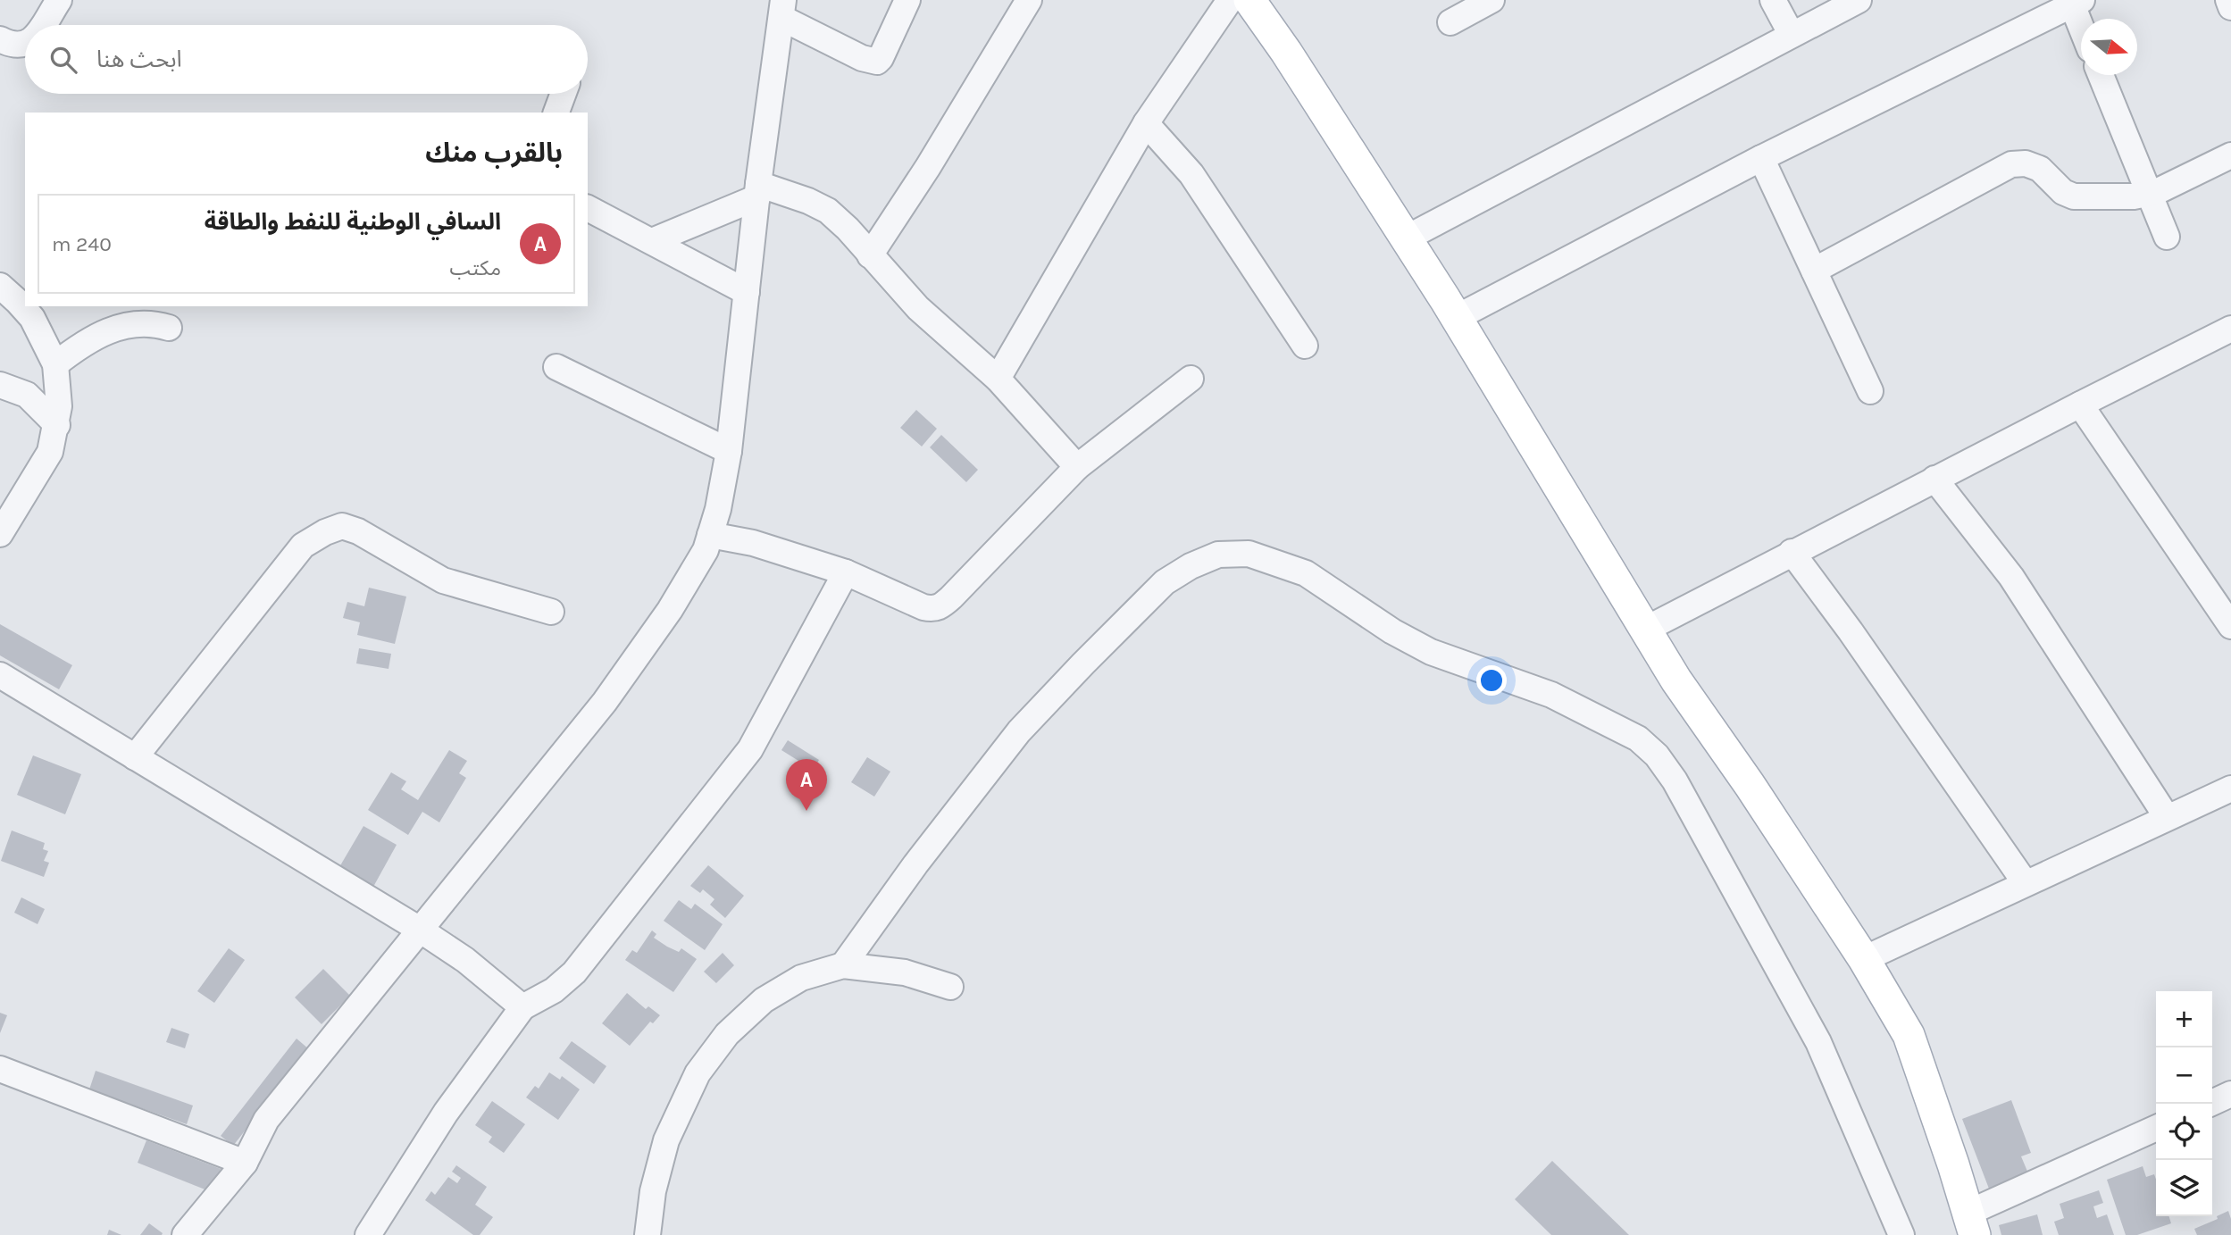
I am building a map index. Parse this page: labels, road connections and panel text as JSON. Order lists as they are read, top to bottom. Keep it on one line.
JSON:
{"north":"right","page":{"search":"ابحث هنا","heading":"بالقرب منك","list":[{"mark":"A","name":"السافي الوطنية للنفط والطاقة","note":"مكتب","value":"240 m"}],"pins":"A","map_buttons":["+","−"]}}
